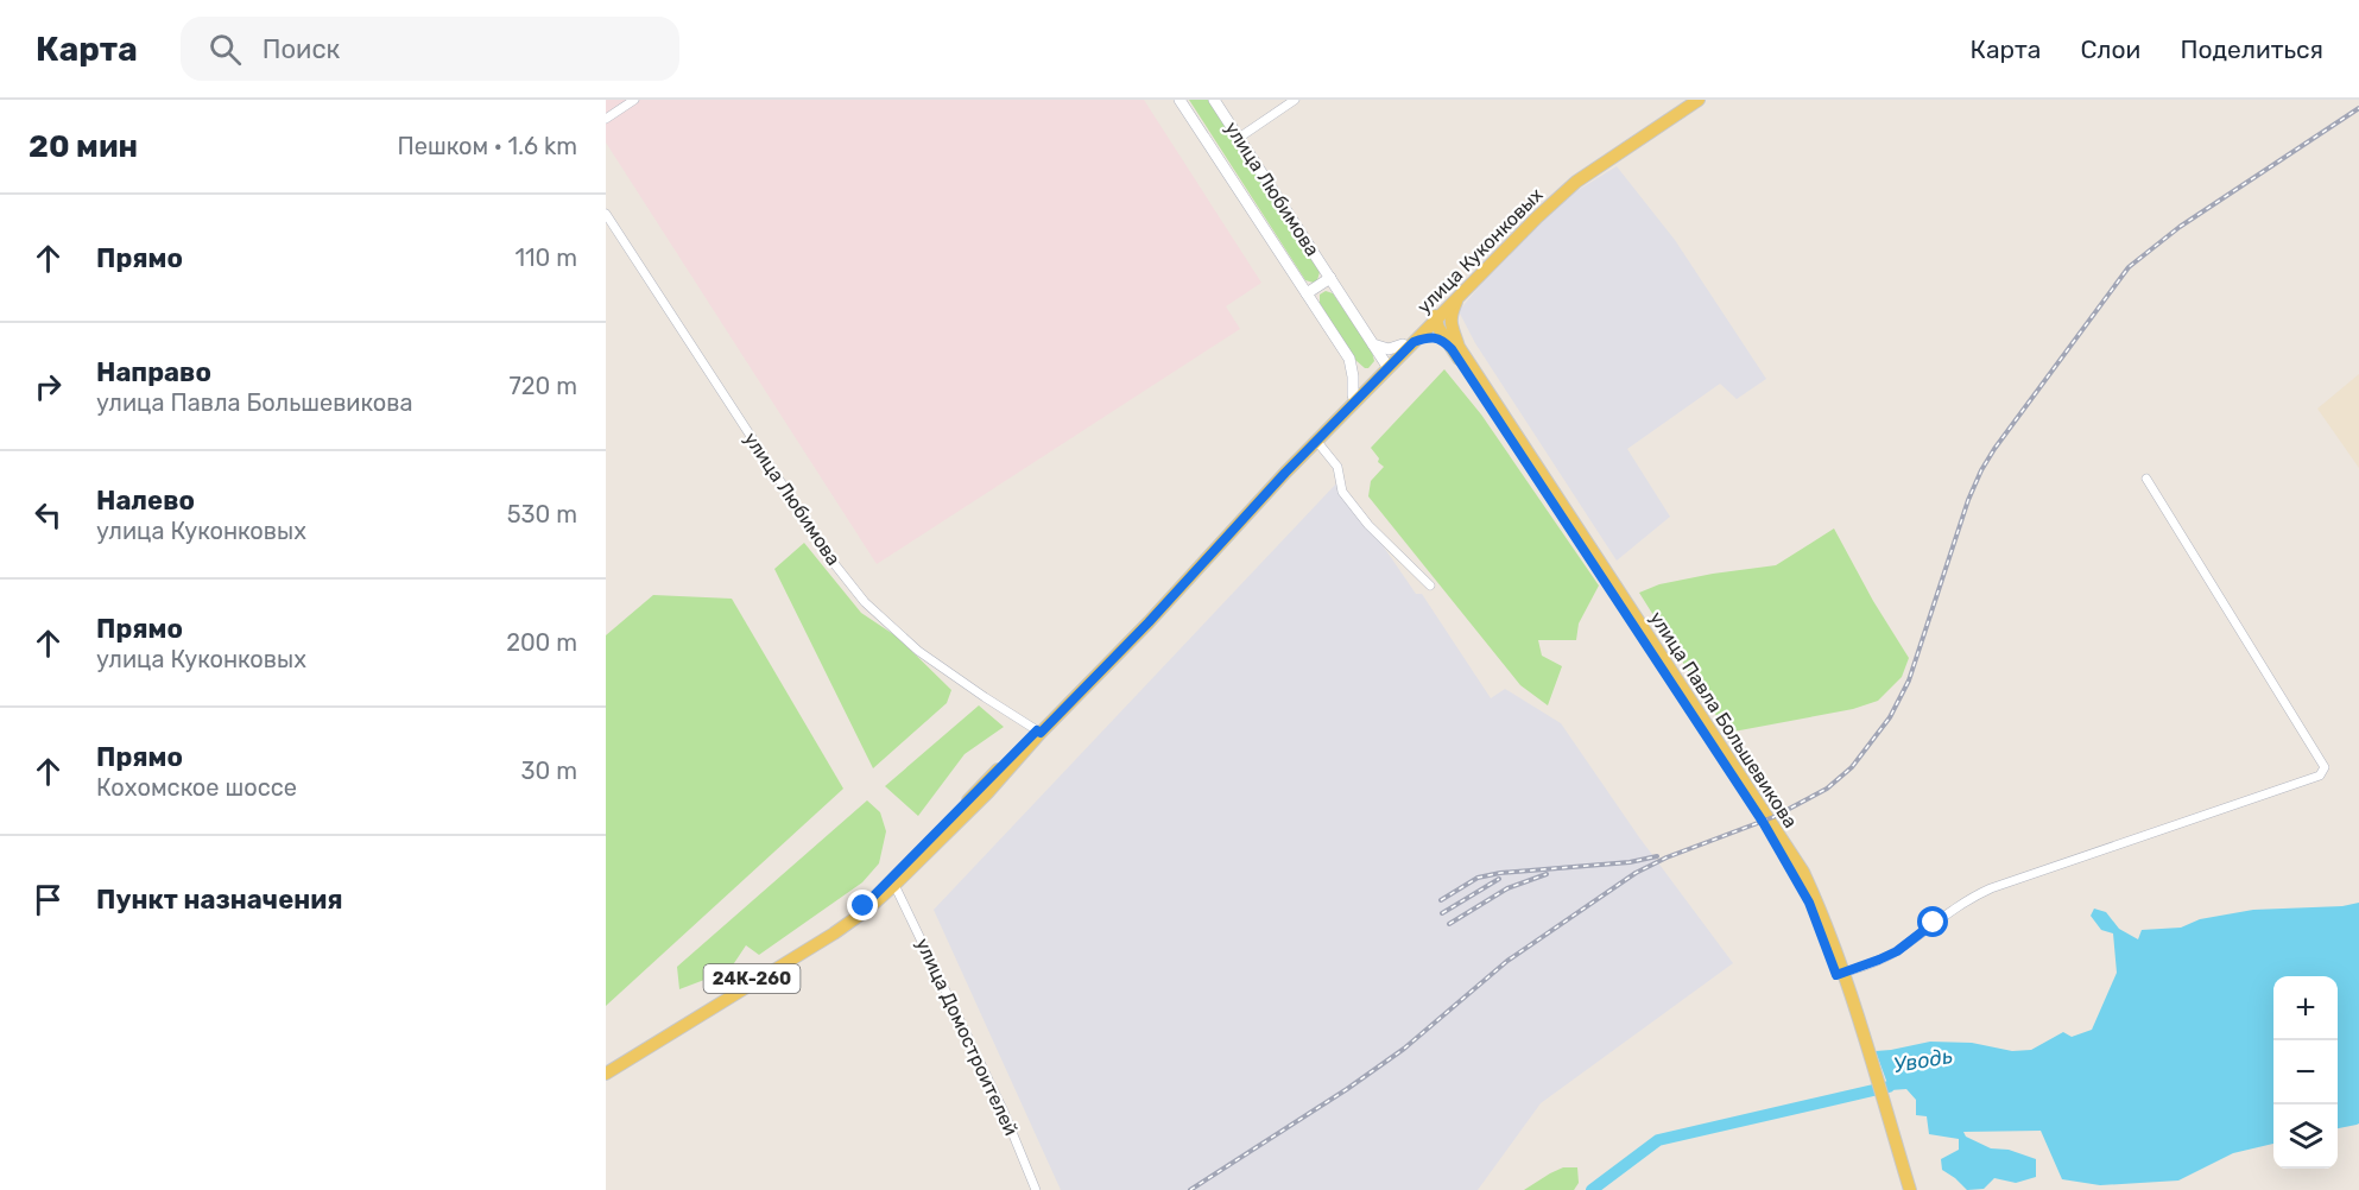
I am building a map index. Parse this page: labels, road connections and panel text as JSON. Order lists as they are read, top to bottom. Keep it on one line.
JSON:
{"streets":{"main road":["улица Любимова","улица Куконковых","улица Павла Большевикова","24К-260"],"street":["улица Домостроителей"]},"crossings":[["улица Любимова","улица Куконковых"],["улица Куконковых","улица Павла Большевикова"],["улица Куконковых","24К-260"],["улица Куконковых","улица Домостроителей"],["24К-260","улица Домостроителей"]],"water":["Уводь"],"page":{"header":"Карта","search":"Поиск","nav":["Карта","Слои","Поделиться"],"heading":["20 мин","Пешком · 1.6 km"],"list":[["Прямо","110 m"],["Направо","улица Павла Большевикова","720 m"],["Налево","улица Куконковых","530 m"],["Прямо","улица Куконковых","200 m"],["Прямо","Кохомское шоссе","30 m"],"Пункт назначения"],"map_buttons":["+","−"]}}
